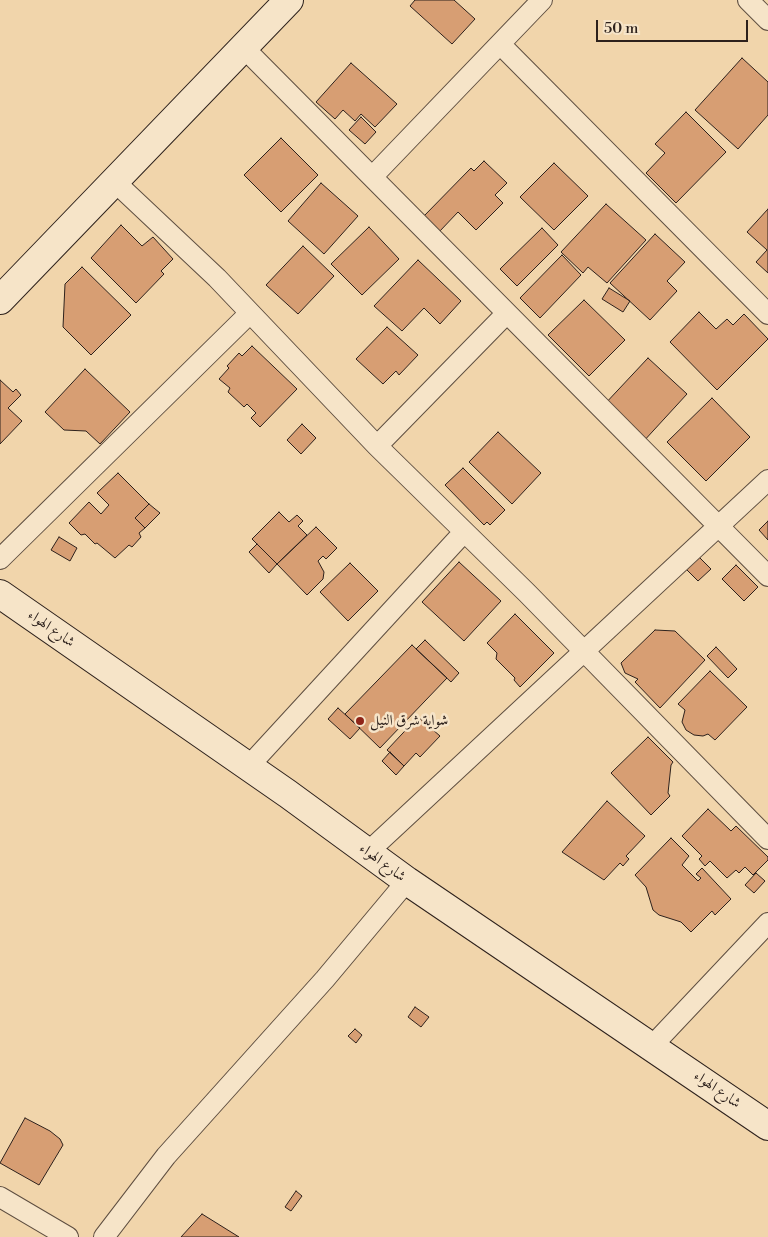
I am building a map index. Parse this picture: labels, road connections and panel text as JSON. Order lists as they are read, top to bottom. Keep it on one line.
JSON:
{"streets":{"street":["شارع الهواء"]},"places":["شواية شرق النيل"],"scale_bar":"50 m"}
